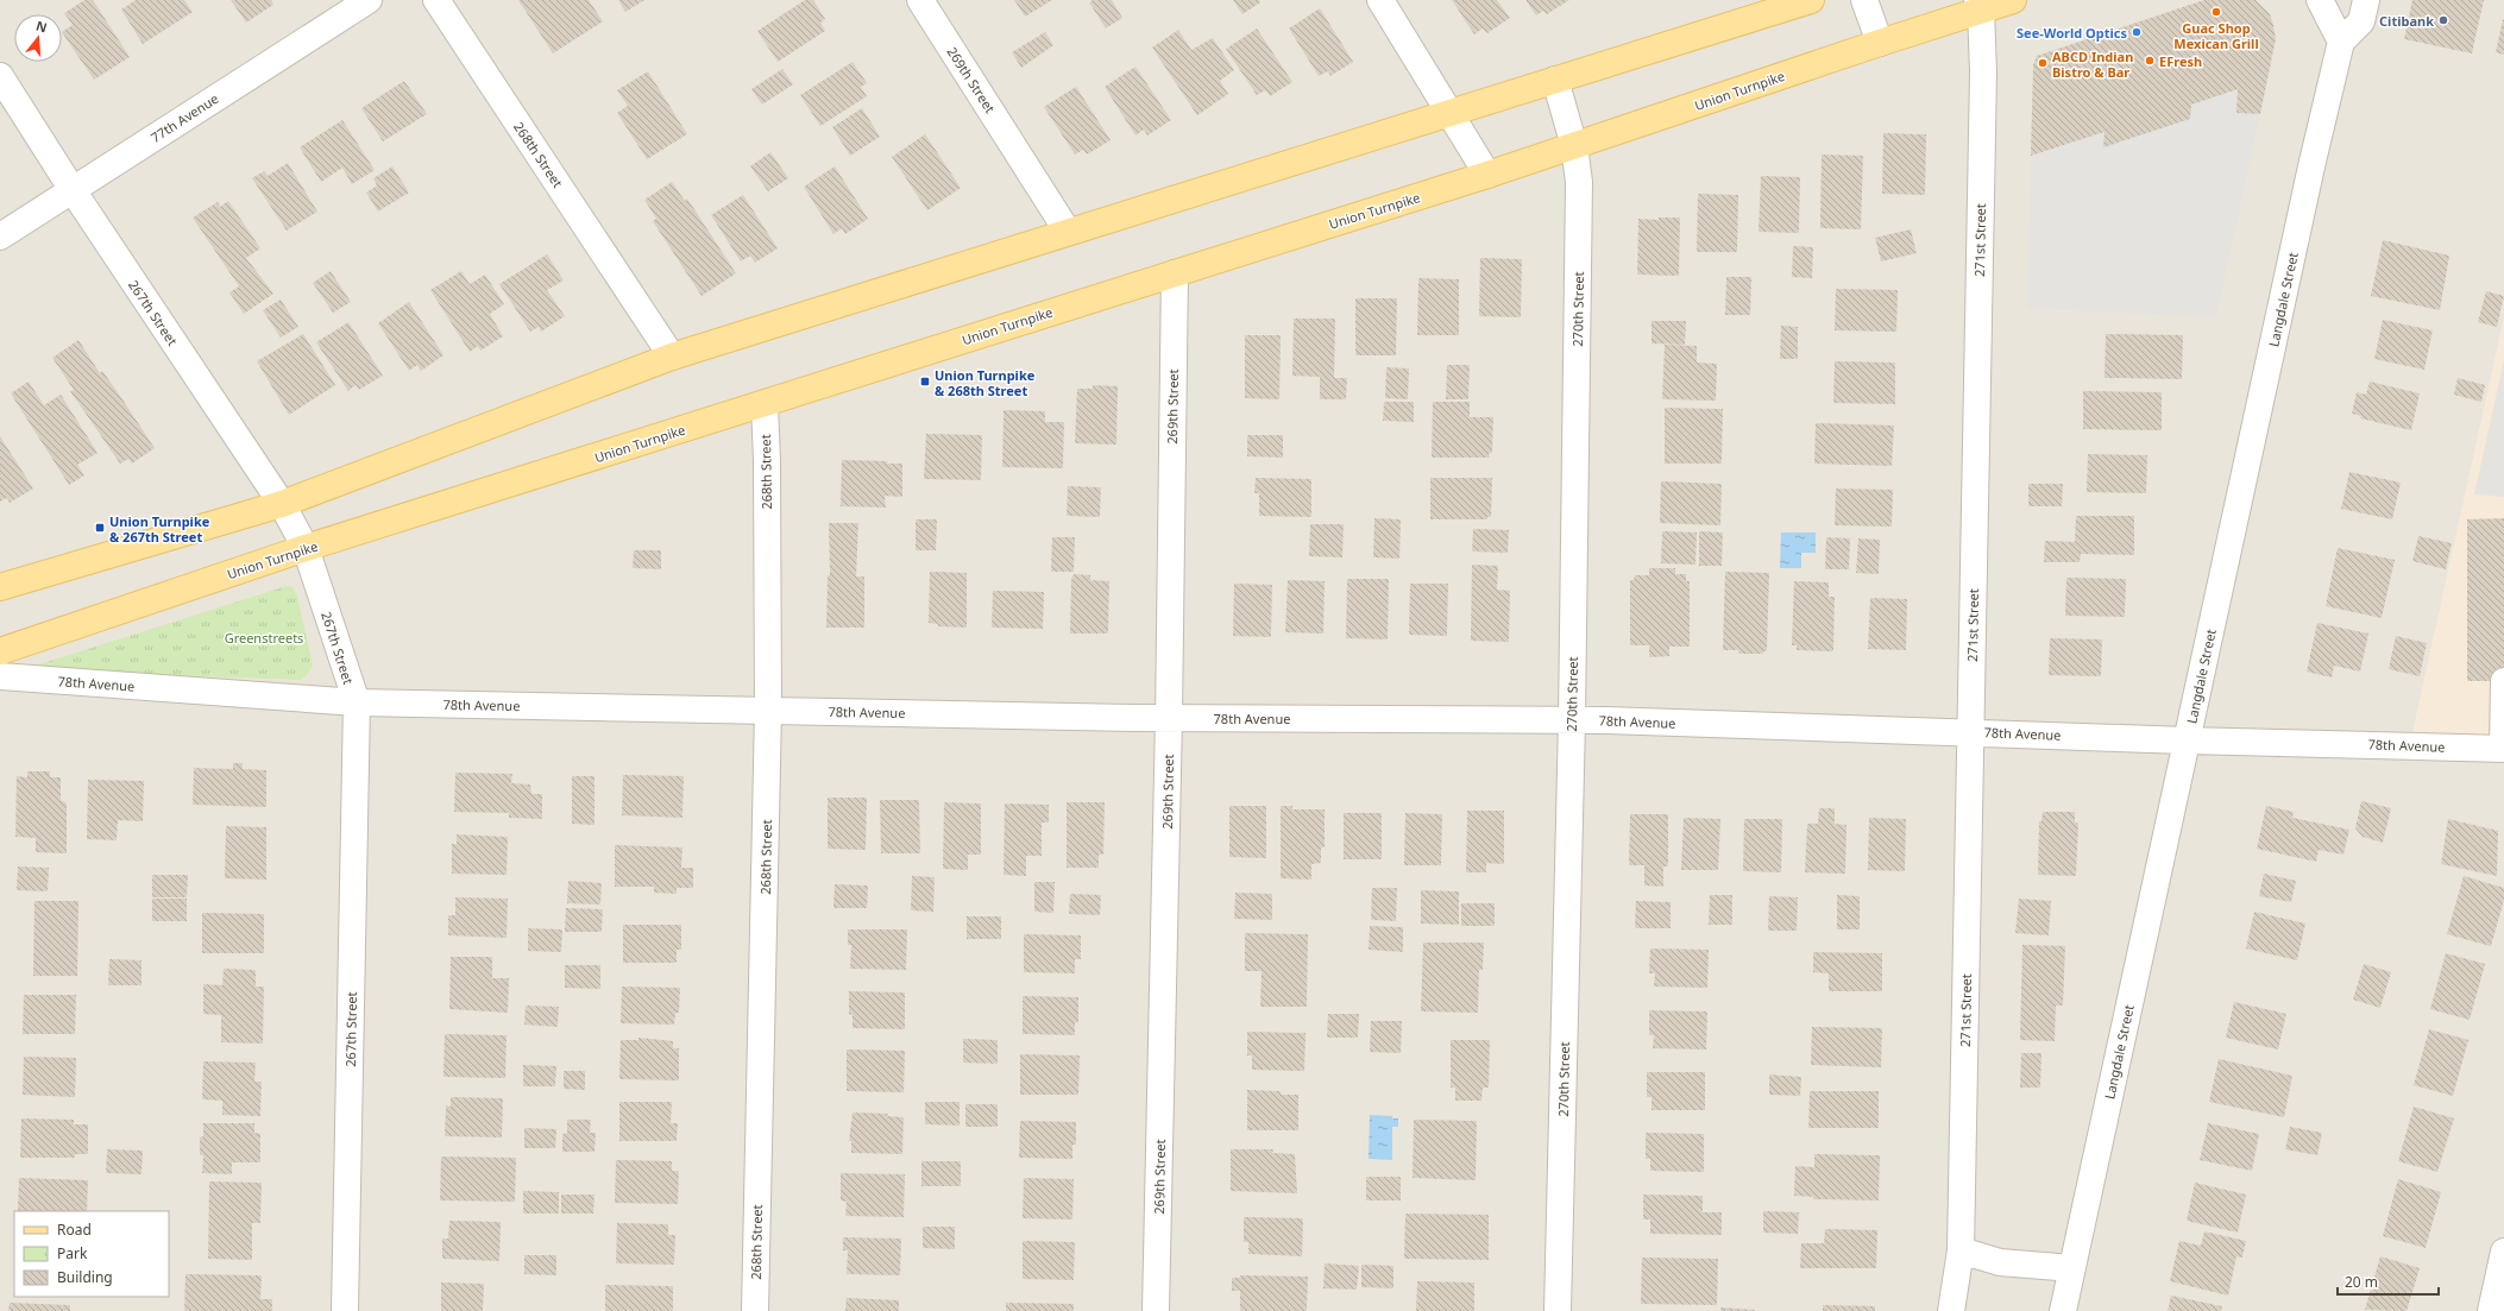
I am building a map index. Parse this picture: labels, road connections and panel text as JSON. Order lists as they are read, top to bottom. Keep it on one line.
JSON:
{"streets":{"main road":["Union Turnpike"],"street":["269th Street","77th Avenue","268th Street","271st Street","Langdale Street","270th Street","267th Street","78th Avenue"]},"crossings":[["269th Street","Union Turnpike"],["269th Street","78th Avenue"],["Union Turnpike","268th Street"],["Union Turnpike","271st Street"],["Union Turnpike","270th Street"],["Union Turnpike","267th Street"],["77th Avenue","267th Street"],["268th Street","78th Avenue"],["271st Street","78th Avenue"],["Langdale Street","78th Avenue"],["270th Street","78th Avenue"],["267th Street","78th Avenue"]],"parks":["Greenstreets"],"places":{"other":["Guac Shop Mexican Grill","Citibank","See-World Optics","EFresh","ABCD Indian Bistro & Bar"],"transit":["Union Turnpike & 268th Street","Union Turnpike & 267th Street"]},"legend":["Road","Park","Building"],"scale_bar":"20 m","north":"top"}
